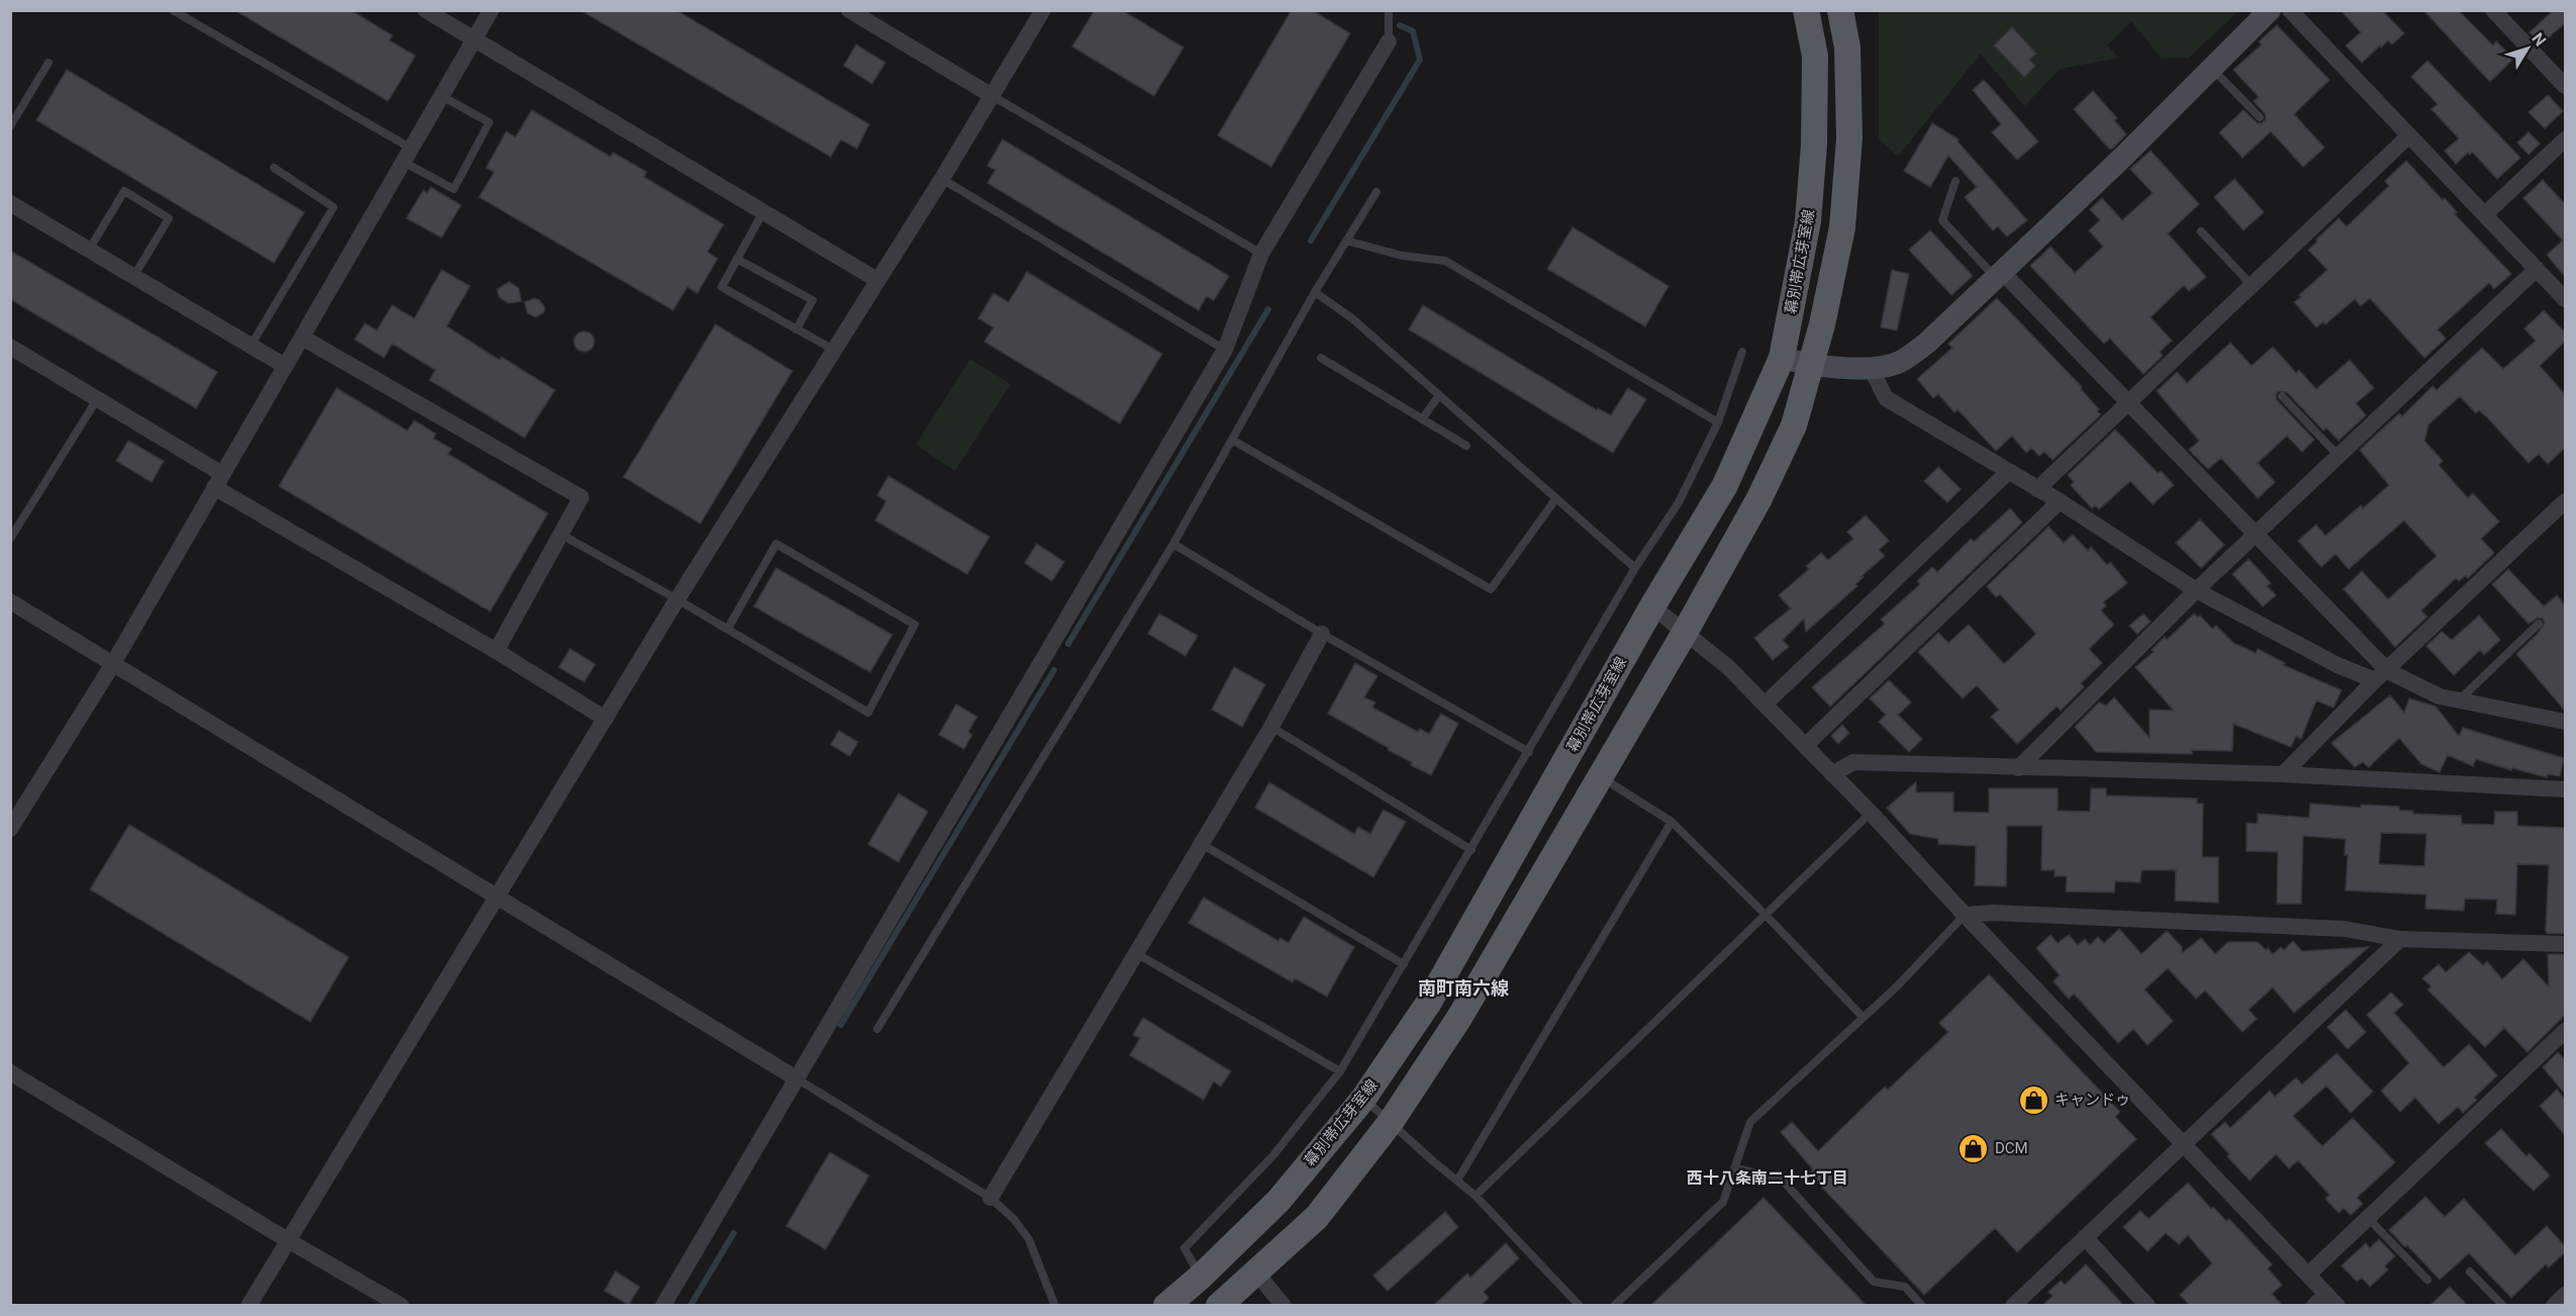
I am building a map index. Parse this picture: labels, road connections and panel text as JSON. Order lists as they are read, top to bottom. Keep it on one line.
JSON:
{"streets":{"main road":["幕別帯広芽室線"]},"districts":["南町南六線","西十八条南二十七丁目"],"places":{"shop":["キャンドゥ","DCM"]},"north":"top right"}
